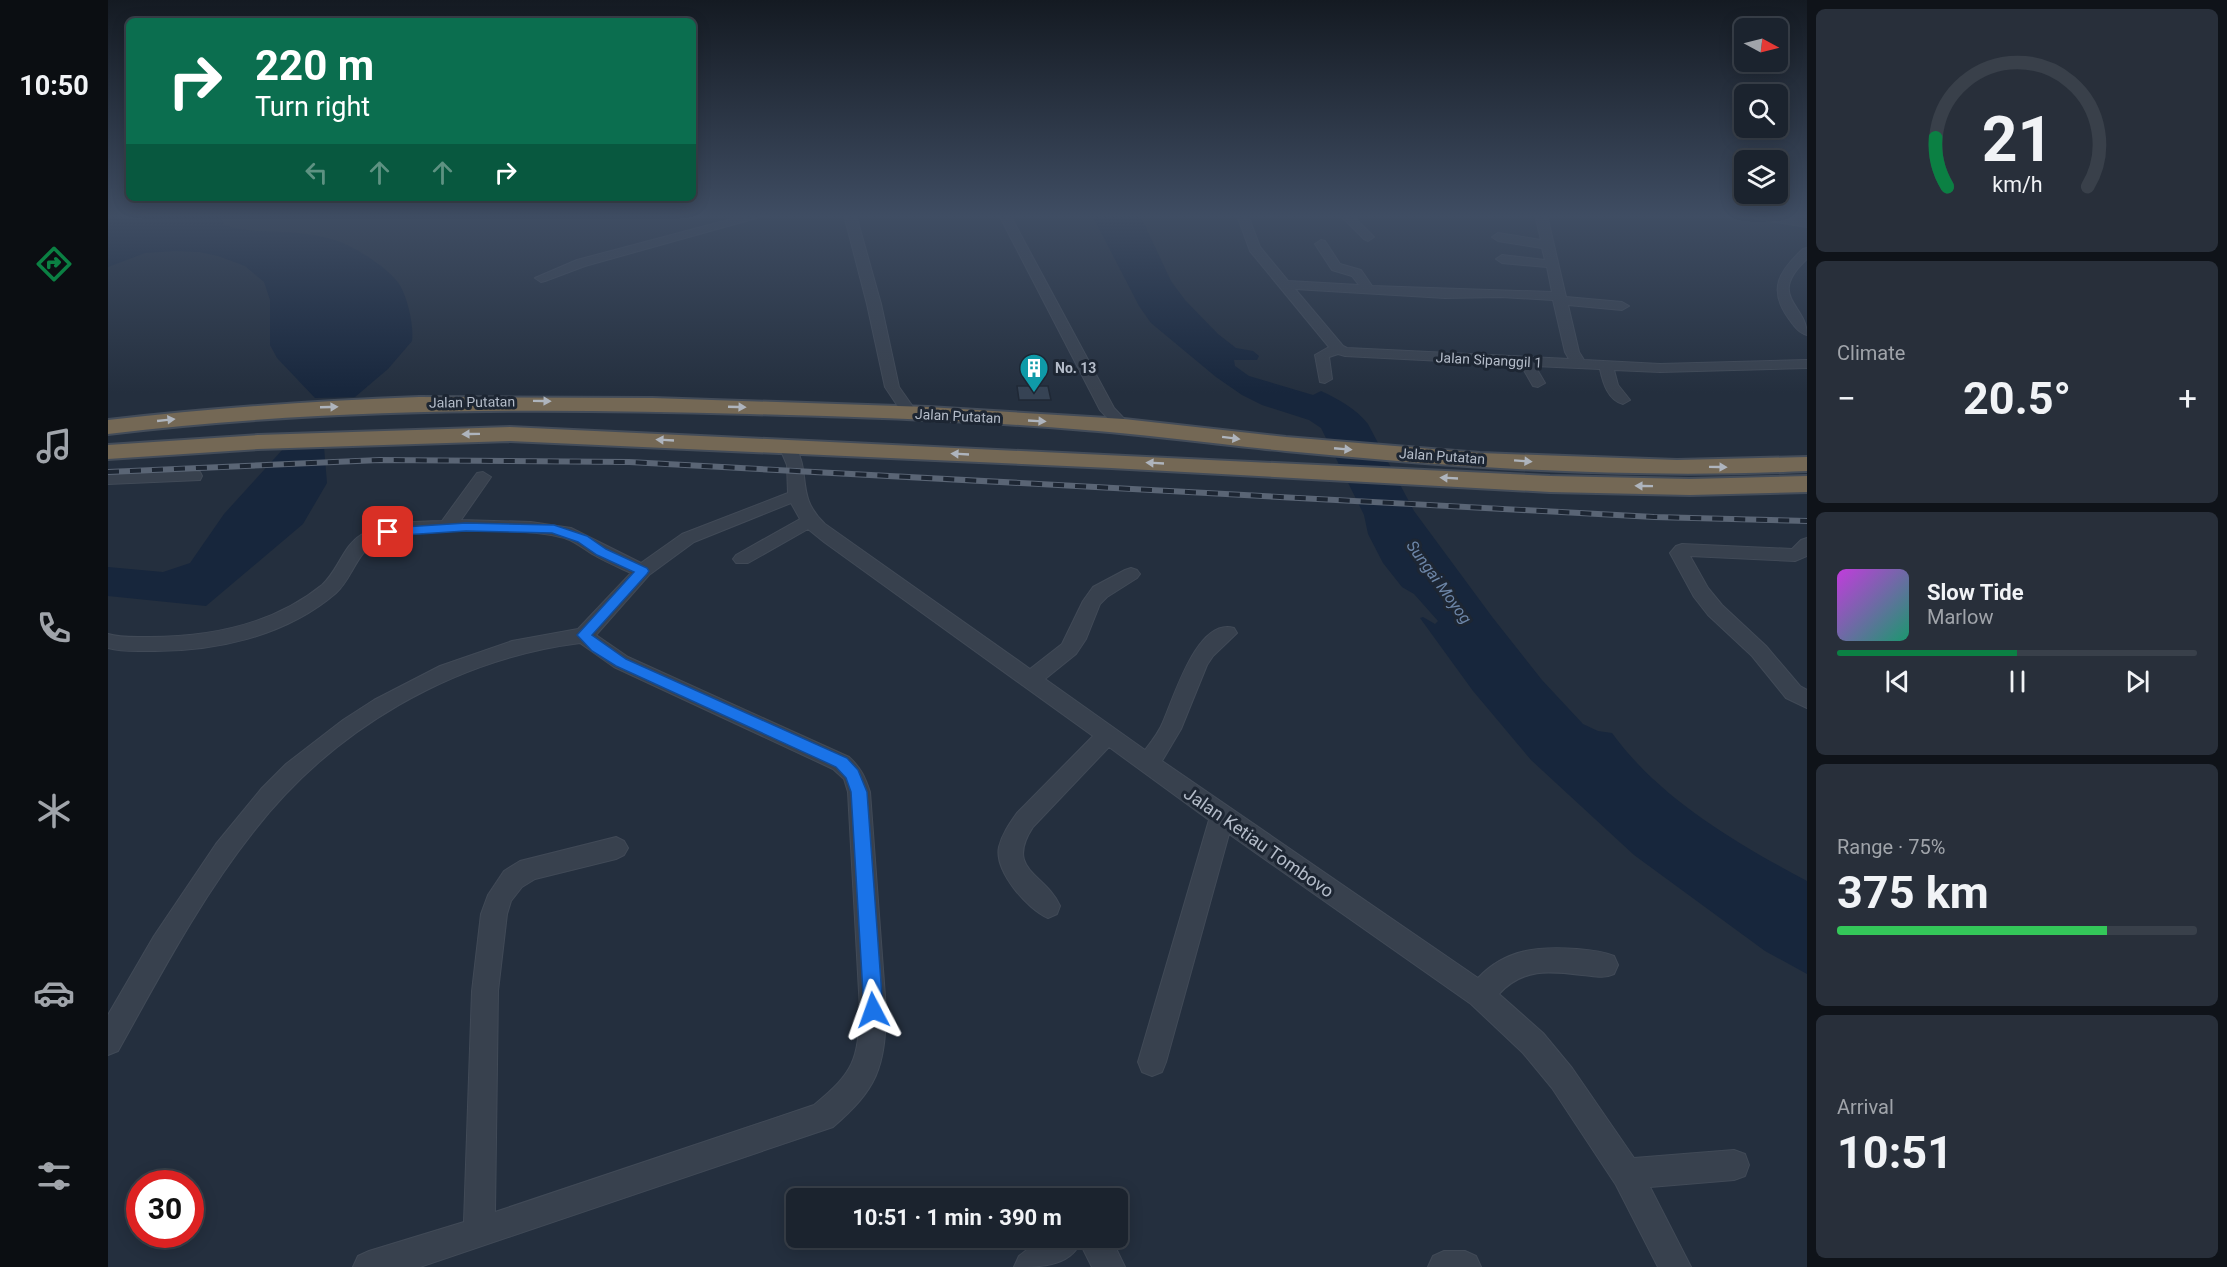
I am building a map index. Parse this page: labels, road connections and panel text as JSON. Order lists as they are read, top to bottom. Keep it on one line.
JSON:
{"streets":{"highway":["Jalan Putatan"],"street":["Jalan Sipanggil 1","Jalan Ketiau Tombovo"]},"water":["Sungai Moyog"],"places":{"building":["No. 13"]},"north":"right","page":{"tabs":"10:50","turn":["220 m","Turn right"],"tile":["Climate",["Range · 75%","375 km"],["Arrival","10:51"]],"heat":["−","20.5°","+"],"song":["Slow Tide","Marlow"],"limit":"30","trip":"10:51 · 1 min · 390 m","gauge":["21","km/h"]}}
